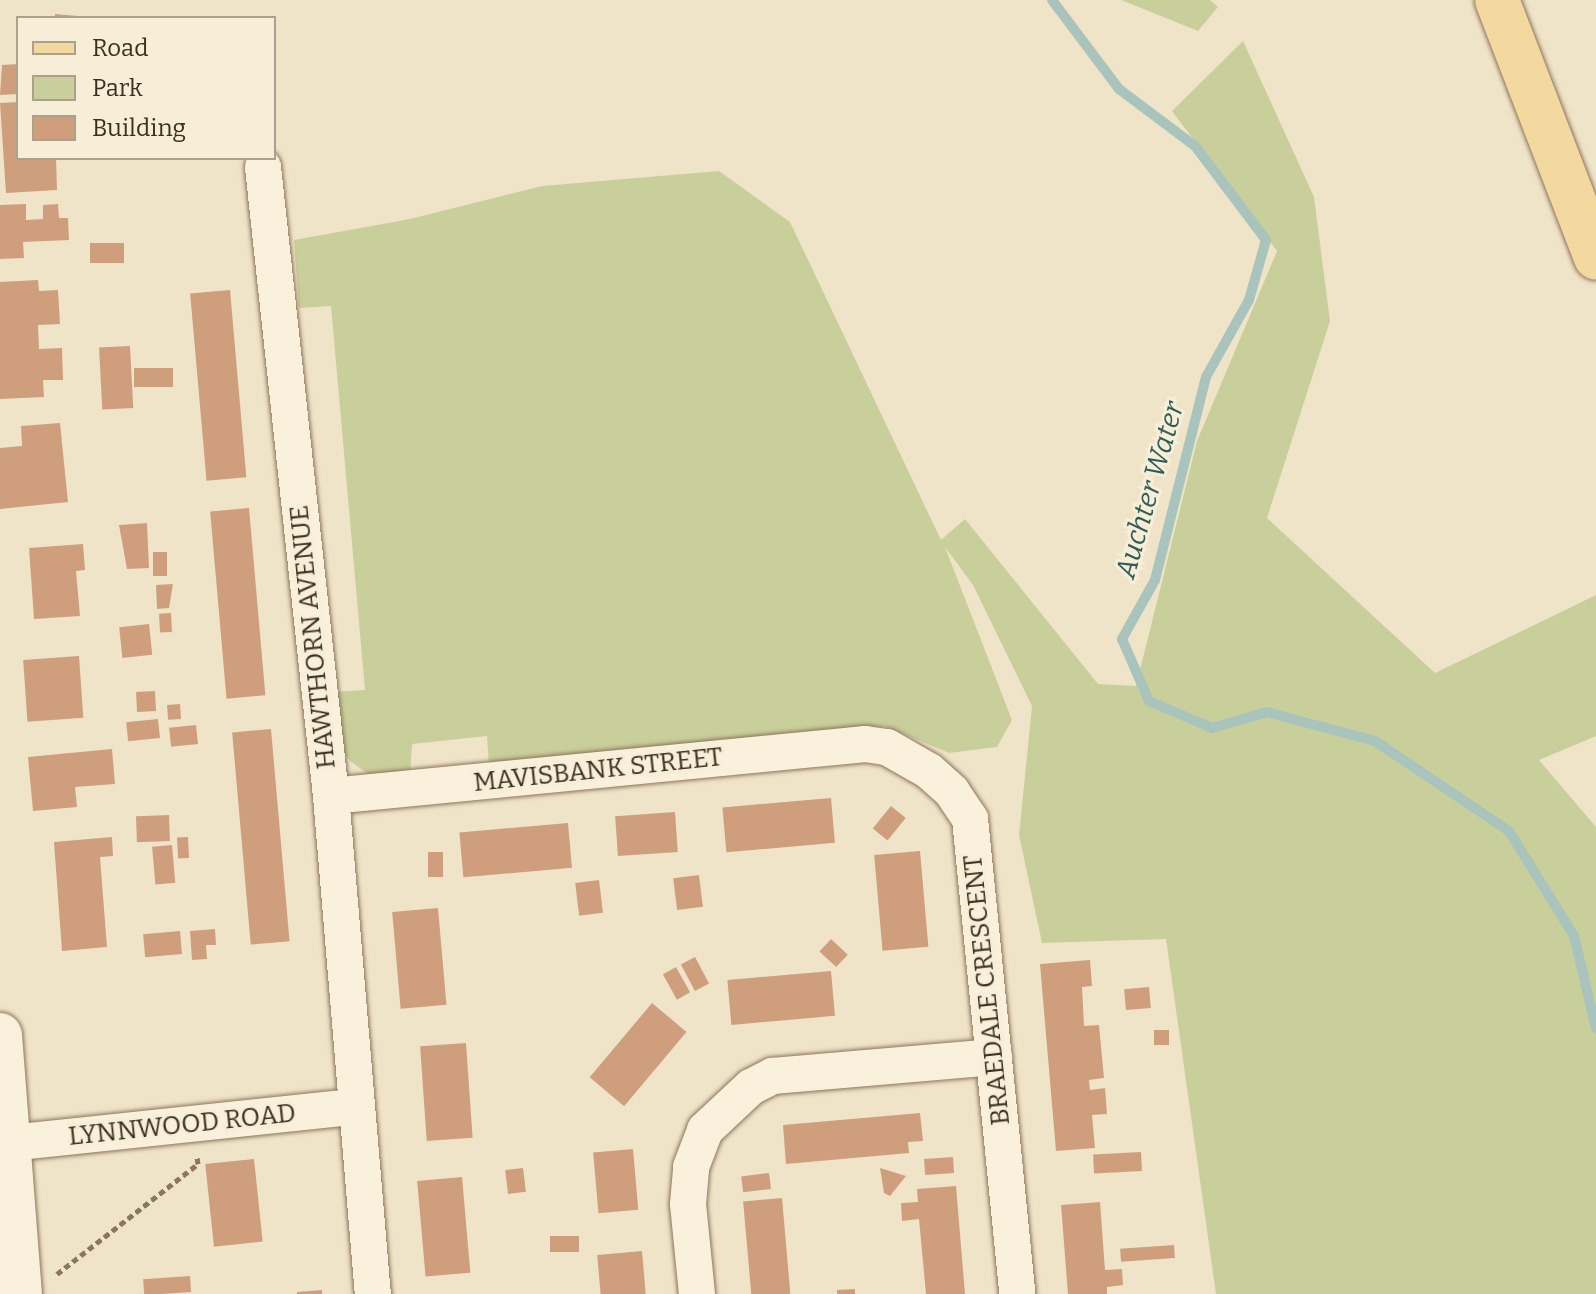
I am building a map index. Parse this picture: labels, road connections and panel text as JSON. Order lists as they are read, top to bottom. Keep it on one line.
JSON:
{"streets":{"street":["HAWTHORN AVENUE","MAVISBANK STREET","BRAEDALE CRESCENT","LYNNWOOD ROAD"]},"crossings":[["HAWTHORN AVENUE","MAVISBANK STREET"],["HAWTHORN AVENUE","LYNNWOOD ROAD"],["MAVISBANK STREET","BRAEDALE CRESCENT"]],"water":["Auchter Water"],"legend":["Road","Park","Building"]}
